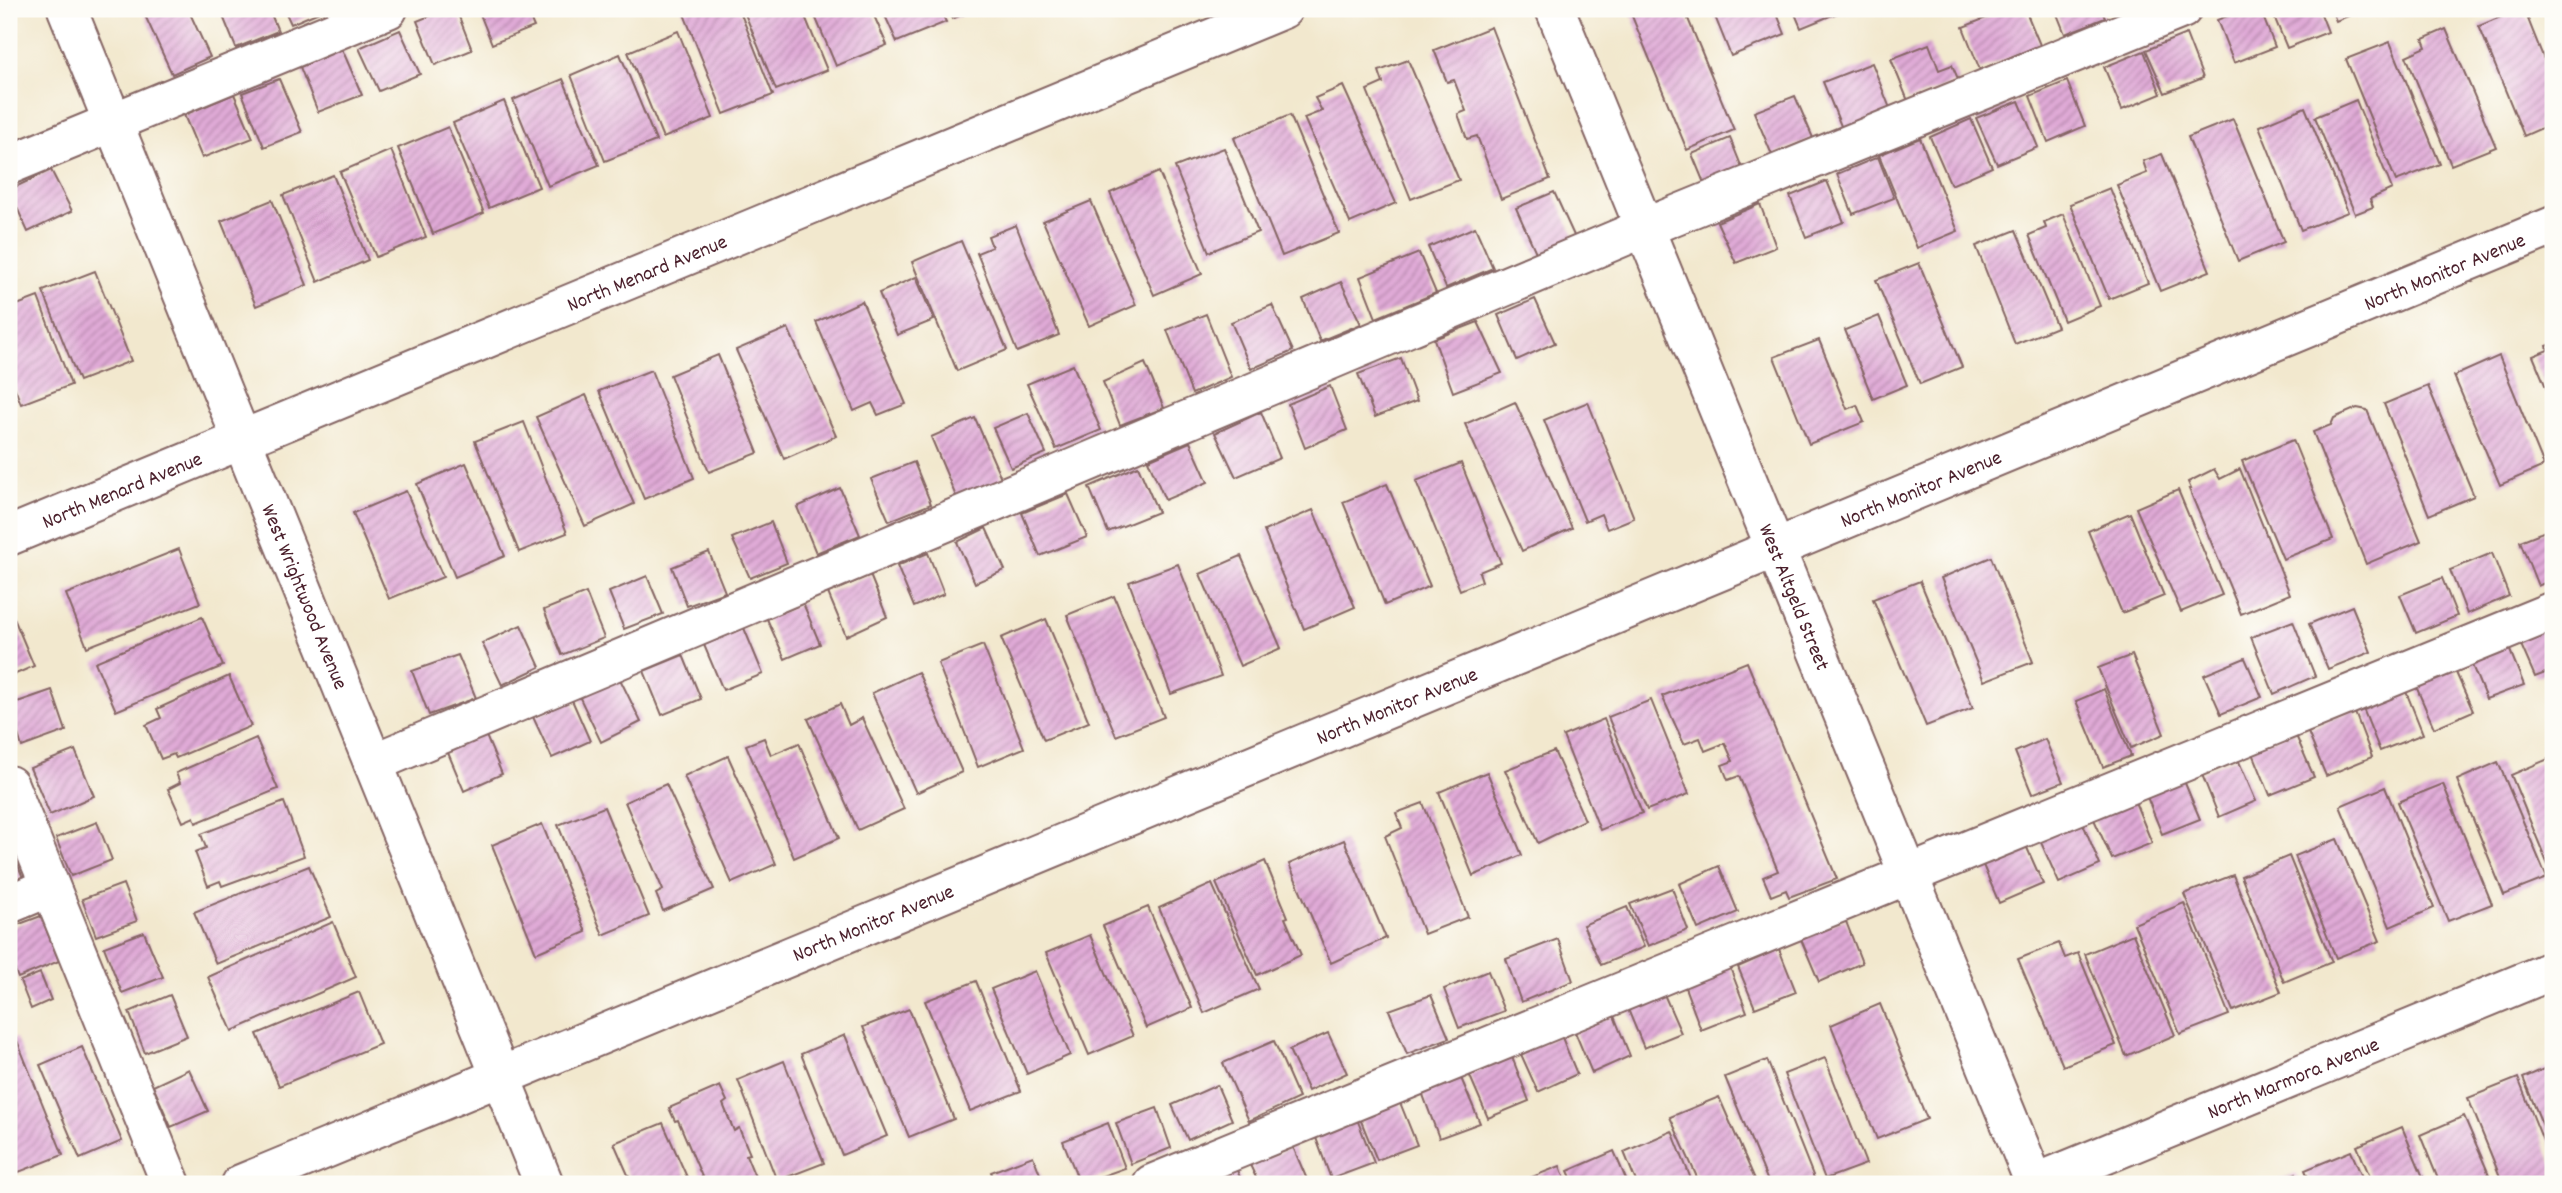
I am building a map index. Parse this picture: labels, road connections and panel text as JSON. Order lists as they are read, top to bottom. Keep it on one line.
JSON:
{"streets":{"street":["North Monitor Avenue","North Menard Avenue","West Altgeld Street","West Wrightwood Avenue","North Marmora Avenue"]},"crossings":[["North Monitor Avenue","West Altgeld Street"],["North Monitor Avenue","West Wrightwood Avenue"],["North Menard Avenue","West Wrightwood Avenue"],["West Altgeld Street","North Marmora Avenue"]]}
